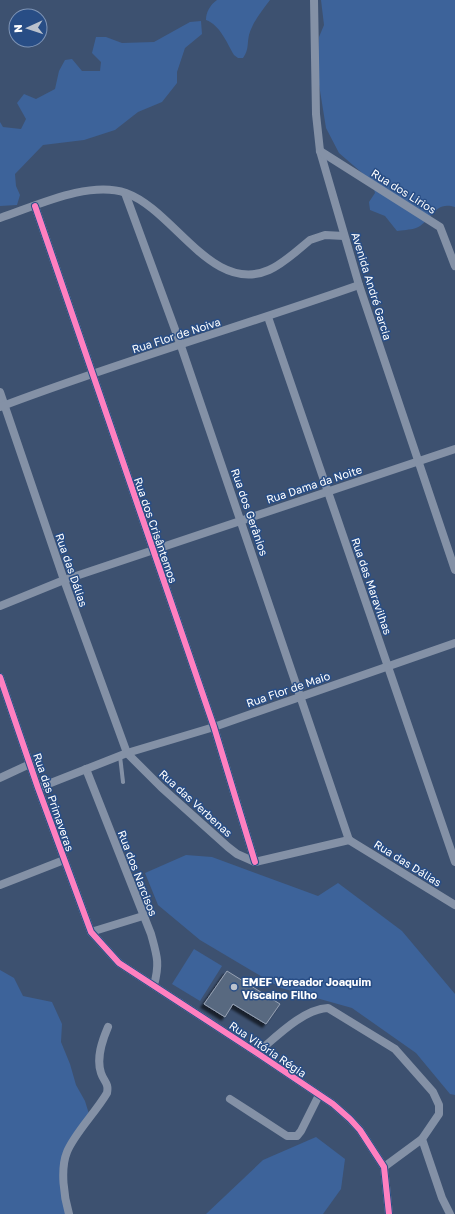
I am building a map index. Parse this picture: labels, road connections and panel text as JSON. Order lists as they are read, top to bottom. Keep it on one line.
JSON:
{"streets":{"street":["Rua dos Lirios","Avenida André Garcia","Rua Flor de Noiva","Rua Dama da Noite","Rua dos Gerânios","Rua dos Crisântemos","Rua das Dálias","Rua das Maravilhas","Rua Flor de Maio","Rua das Primaveras","Rua das Verbenas","Rua dos Narcisos","Rua Vitória Régia"]},"crossings":[["Rua dos Lirios","Avenida André Garcia"],["Avenida André Garcia","Rua Flor de Noiva"],["Avenida André Garcia","Rua Dama da Noite"],["Rua Flor de Noiva","Rua dos Gerânios"],["Rua Flor de Noiva","Rua dos Crisântemos"],["Rua Flor de Noiva","Rua das Dálias"],["Rua Flor de Noiva","Rua das Maravilhas"],["Rua Dama da Noite","Rua dos Gerânios"],["Rua Dama da Noite","Rua dos Crisântemos"],["Rua Dama da Noite","Rua das Dálias"],["Rua Dama da Noite","Rua das Maravilhas"],["Rua dos Gerânios","Rua das Dálias"],["Rua dos Gerânios","Rua Flor de Maio"],["Rua dos Crisântemos","Rua Flor de Maio"],["Rua dos Crisântemos","Rua das Verbenas"],["Rua das Dálias","Rua Flor de Maio"],["Rua das Dálias","Rua das Verbenas"],["Rua das Maravilhas","Rua Flor de Maio"],["Rua Flor de Maio","Rua das Verbenas"],["Rua das Primaveras","Rua Vitória Régia"],["Rua dos Narcisos","Rua Vitória Régia"]],"places":["EMEF Vereador Joaquim Víscaino Filho"],"north":"left"}
